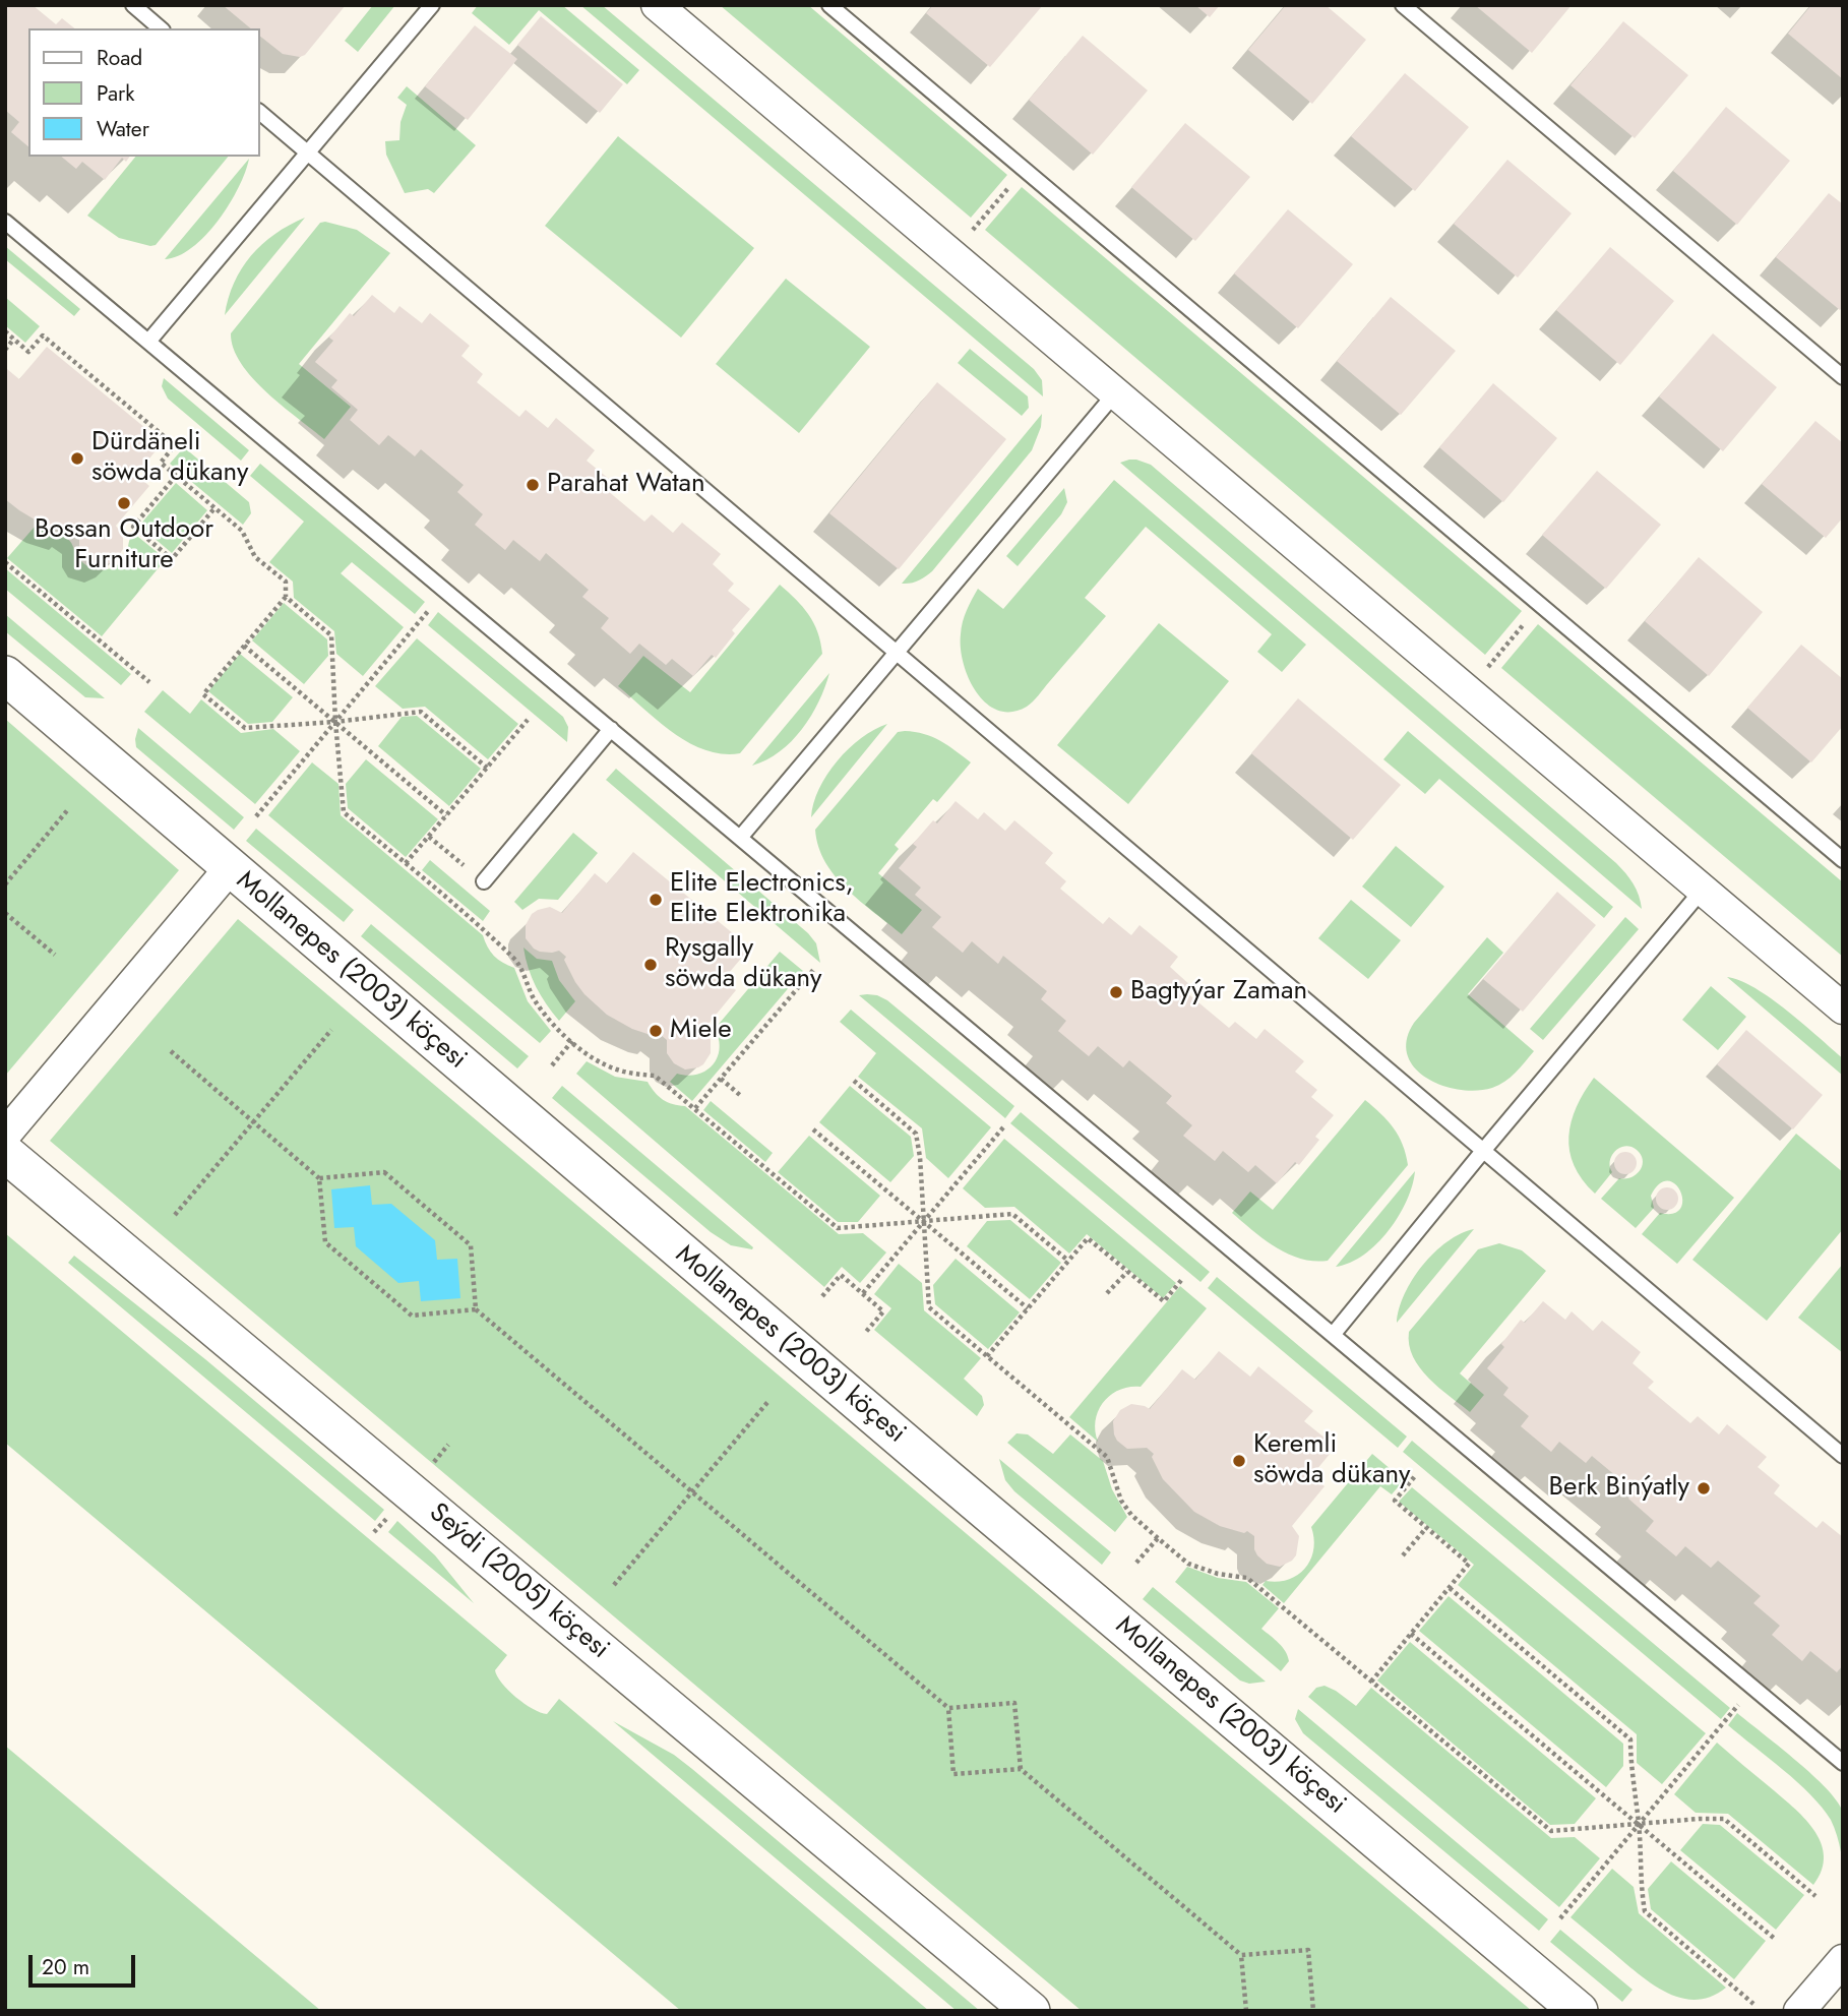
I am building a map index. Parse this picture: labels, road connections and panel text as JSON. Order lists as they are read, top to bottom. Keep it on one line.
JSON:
{"streets":{"street":["Mollanepes (2003) köçesi","Seýdi (2005) köçesi"]},"places":["Dürdäneli söwda dükany","Parahat Watan","Bossan Outdoor Furniture","Elite Electronics, Elite Elektronika","Rysgally söwda dükany","Bagtyýar Zaman","Miele","Keremli söwda dükany","Berk Binýatly"],"legend":["Road","Park","Water"],"scale_bar":"20 m"}
